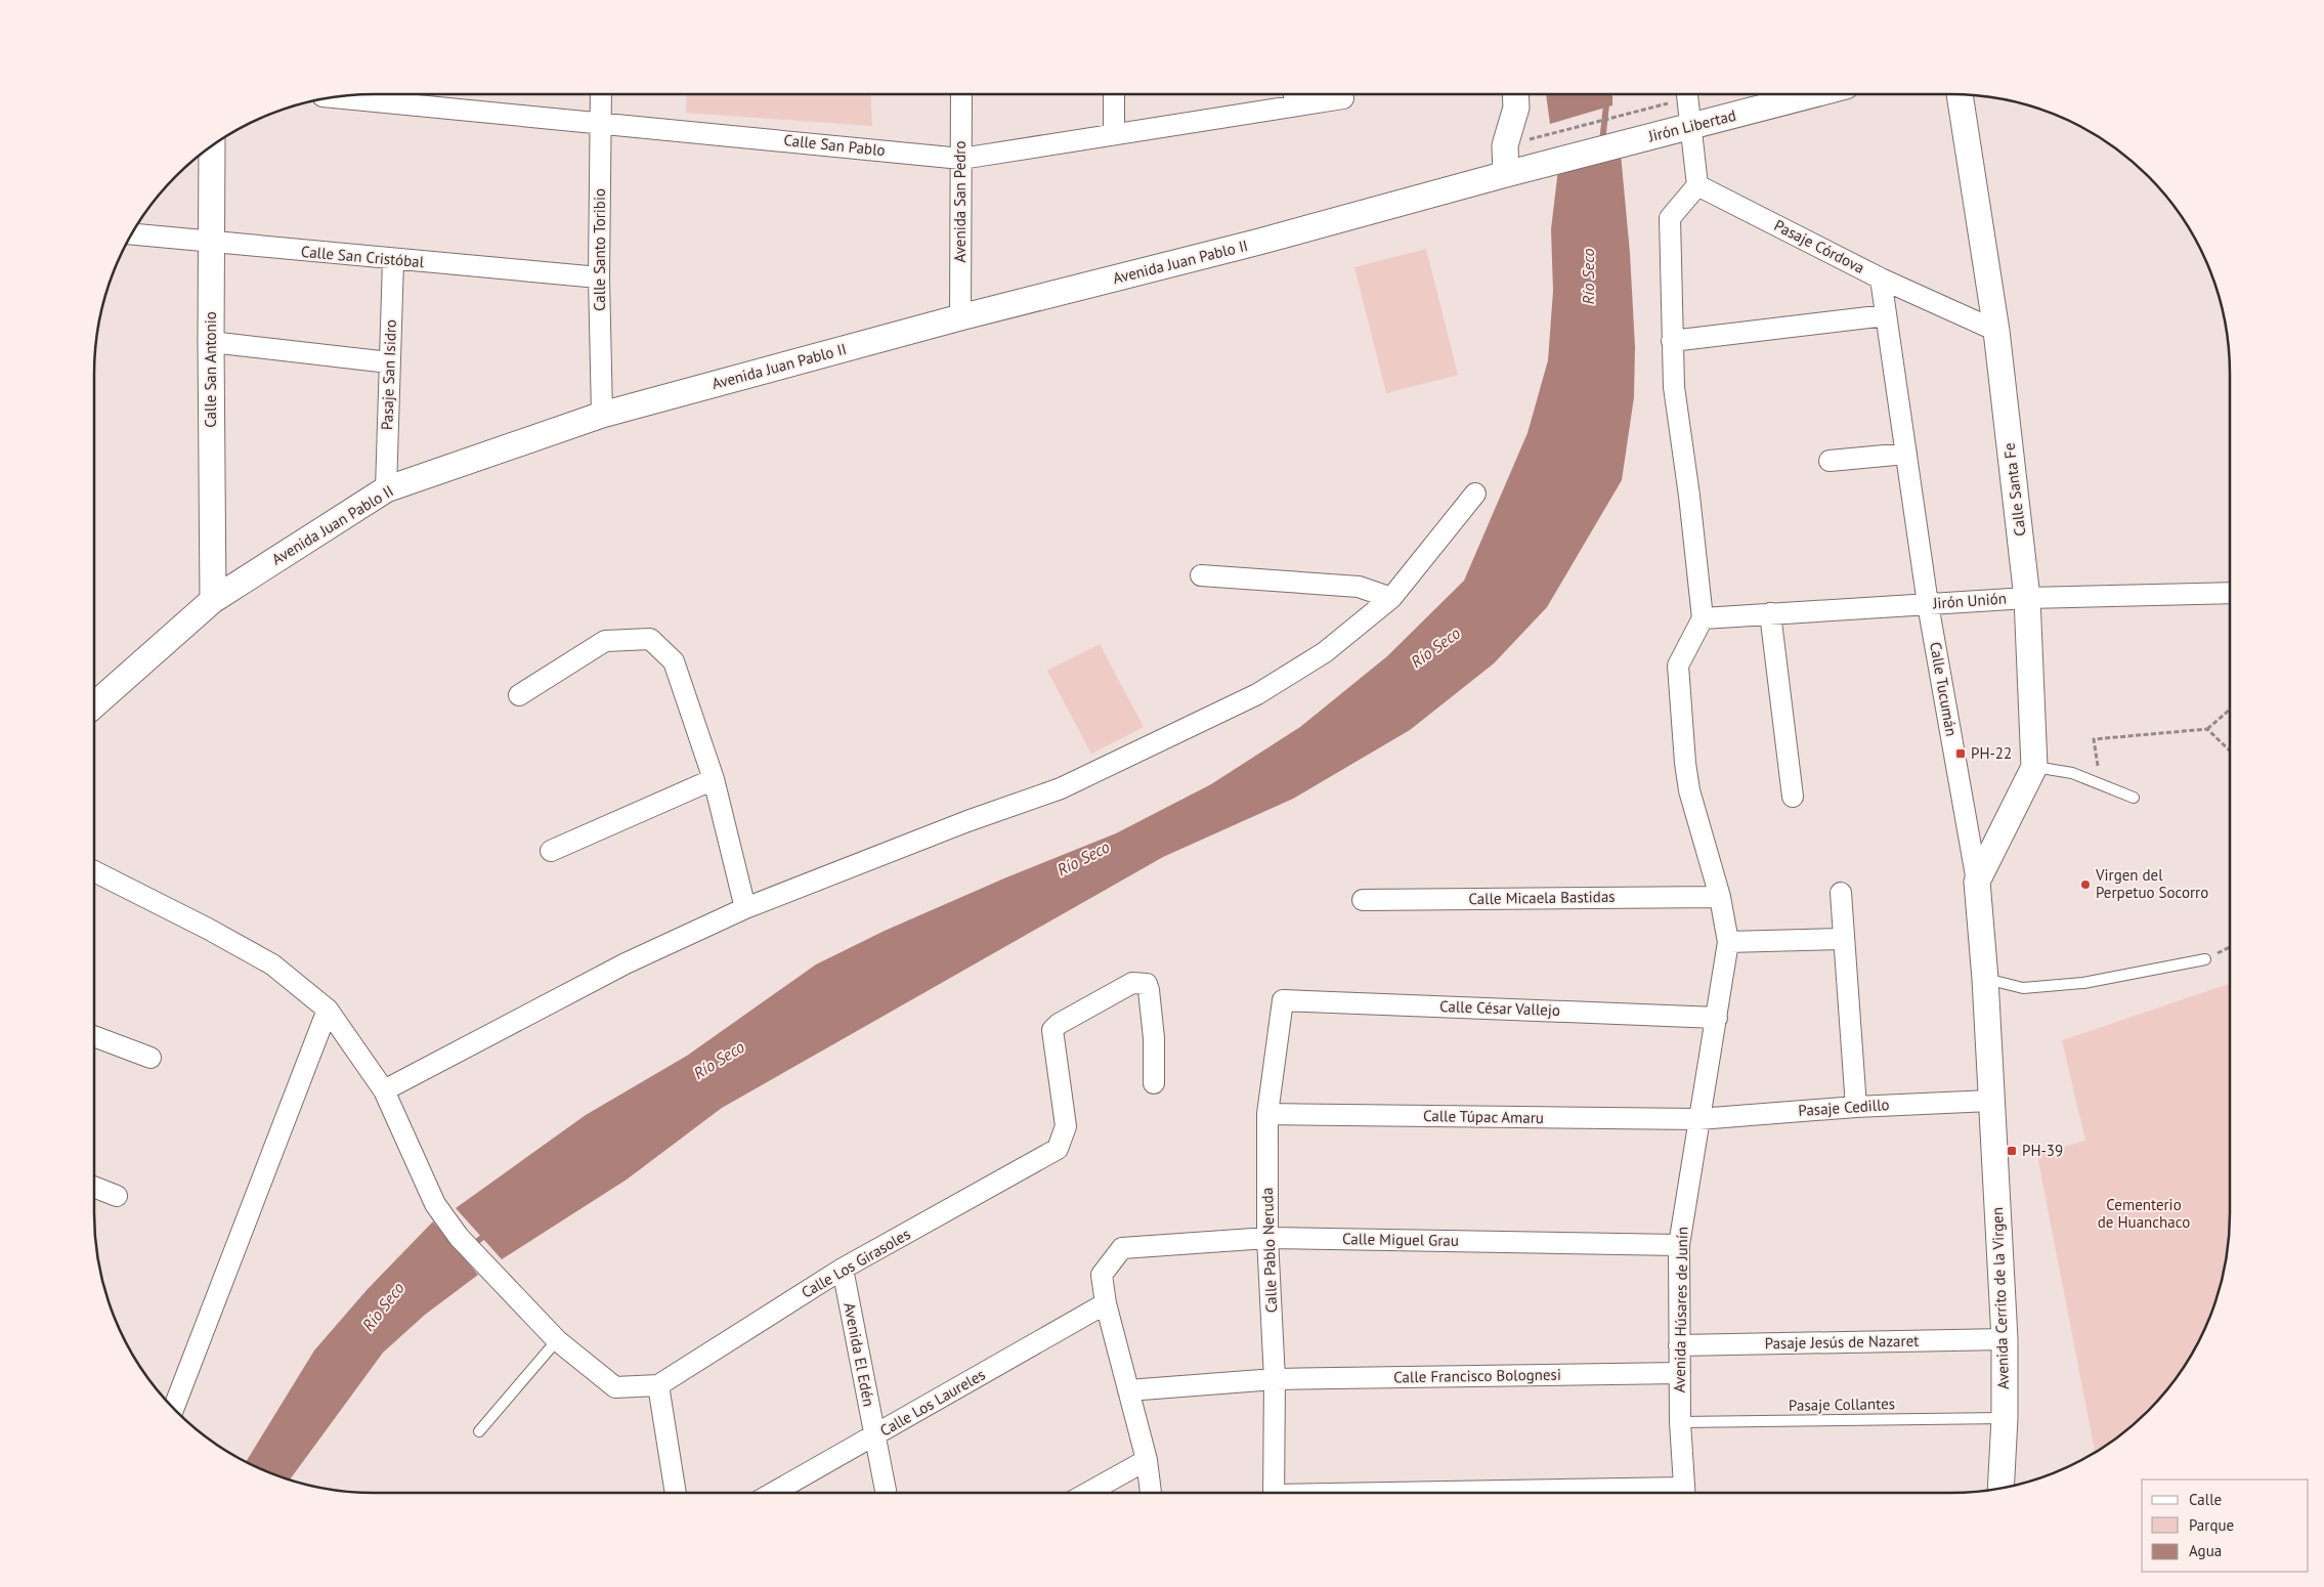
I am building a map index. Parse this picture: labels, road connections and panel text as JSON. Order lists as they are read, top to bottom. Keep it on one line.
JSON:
{"streets":{"street":["Jirón Libertad","Calle San Pablo","Avenida San Pedro","Pasaje Córdova","Calle Santo Toribio","Calle San Cristóbal","Avenida Juan Pablo II","Calle San Antonio","Pasaje San Isidro","Calle Santa Fe","Jirón Unión","Calle Tucumán","Calle Micaela Bastidas","Calle César Vallejo","Pasaje Cedillo","Calle Túpac Amaru","Calle Miguel Grau","Calle Pablo Neruda","Calle Los Girasoles","Avenida Cerrito de la Virgen","Avenida Húsares de Junín","Pasaje Jesús de Nazaret","Avenida El Edén","Calle Francisco Bolognesi","Calle Los Laureles"],"lane":["Pasaje Collantes"]},"crossings":[["Jirón Libertad","Avenida Juan Pablo II"],["Calle San Pablo","Avenida San Pedro"],["Calle San Pablo","Calle Santo Toribio"],["Avenida San Pedro","Avenida Juan Pablo II"],["Pasaje Córdova","Calle Santa Fe"],["Pasaje Córdova","Calle Tucumán"],["Calle Santo Toribio","Calle San Cristóbal"],["Calle Santo Toribio","Avenida Juan Pablo II"],["Calle San Cristóbal","Calle San Antonio"],["Calle San Cristóbal","Pasaje San Isidro"],["Avenida Juan Pablo II","Calle San Antonio"],["Avenida Juan Pablo II","Pasaje San Isidro"],["Calle Santa Fe","Jirón Unión"],["Calle Santa Fe","Calle Tucumán"],["Jirón Unión","Calle Tucumán"],["Jirón Unión","Avenida Húsares de Junín"],["Calle Tucumán","Pasaje Cedillo"],["Calle Tucumán","Avenida Cerrito de la Virgen"],["Calle Micaela Bastidas","Avenida Húsares de Junín"],["Calle César Vallejo","Calle Pablo Neruda"],["Calle César Vallejo","Avenida Húsares de Junín"],["Pasaje Cedillo","Calle Túpac Amaru"],["Pasaje Cedillo","Avenida Cerrito de la Virgen"],["Pasaje Cedillo","Avenida Húsares de Junín"],["Calle Túpac Amaru","Calle Pablo Neruda"],["Calle Túpac Amaru","Avenida Húsares de Junín"],["Calle Miguel Grau","Calle Pablo Neruda"],["Calle Miguel Grau","Avenida Húsares de Junín"],["Calle Miguel Grau","Calle Los Laureles"],["Calle Pablo Neruda","Calle Francisco Bolognesi"],["Calle Los Girasoles","Avenida El Edén"],["Avenida Cerrito de la Virgen","Pasaje Jesús de Nazaret"],["Avenida Cerrito de la Virgen","Pasaje Collantes"],["Avenida Húsares de Junín","Pasaje Jesús de Nazaret"],["Avenida Húsares de Junín","Calle Francisco Bolognesi"],["Avenida Húsares de Junín","Pasaje Collantes"],["Avenida El Edén","Calle Los Laureles"]],"water":["Río Seco"],"parks":["Cementerio de Huanchaco"],"places":{"transit":["PH-22","PH-39"],"other":["Virgen del Perpetuo Socorro"]},"legend":["Calle","Parque","Agua"]}
